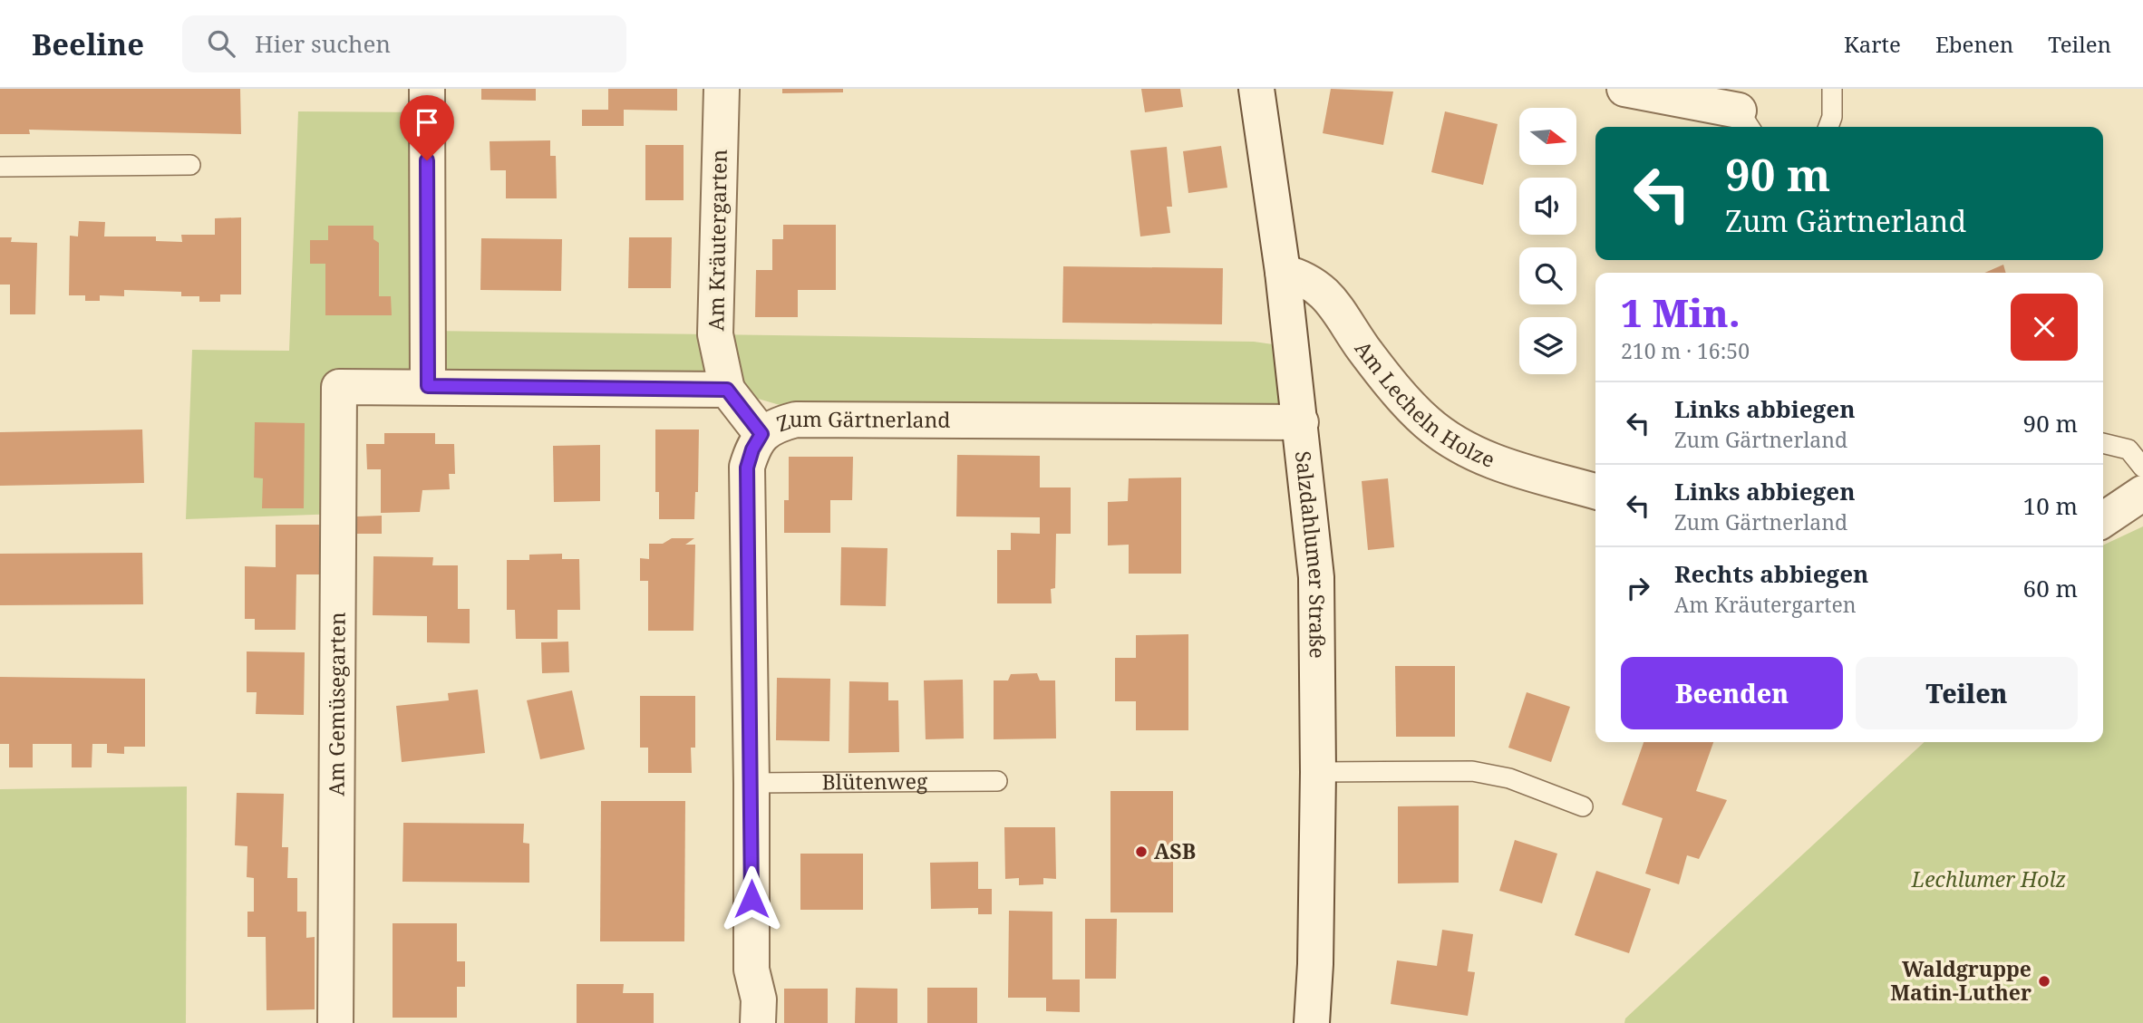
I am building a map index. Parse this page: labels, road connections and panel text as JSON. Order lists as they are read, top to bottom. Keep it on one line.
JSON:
{"streets":{"street":["Am Kräutergarten","Am Lecheln Holze","Zum Gärtnerland","Salzdahlumer Straße","Am Gemüsegarten"],"lane":["Blütenweg"]},"crossings":[["Am Kräutergarten","Zum Gärtnerland"],["Am Lecheln Holze","Salzdahlumer Straße"],["Zum Gärtnerland","Salzdahlumer Straße"]],"parks":["Lechlumer Holz"],"places":["ASB","Waldgruppe Matin-Luther"],"north":"right","page":{"header":"Beeline","search":"Hier suchen","nav":["Karte","Ebenen","Teilen"],"turn":["90 m","Zum Gärtnerland"],"heading":["1 Min.","210 m · 16:50"],"list":[{"name":"Links abbiegen","note":"Zum Gärtnerland","value":"90 m"},{"name":"Links abbiegen","note":"Zum Gärtnerland","value":"10 m"},{"name":"Rechts abbiegen","note":"Am Kräutergarten","value":"60 m"}],"buttons":["Beenden","Teilen"]}}
